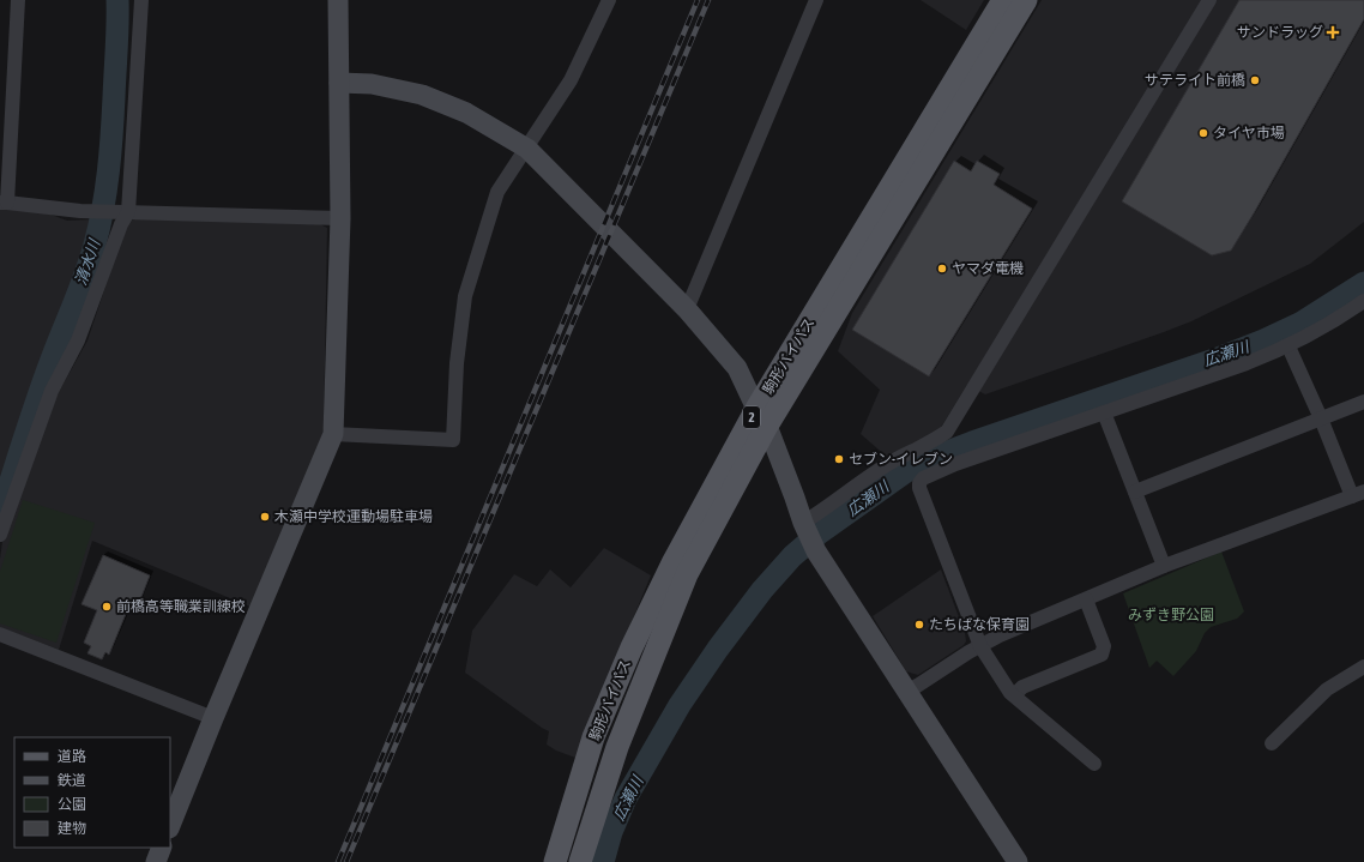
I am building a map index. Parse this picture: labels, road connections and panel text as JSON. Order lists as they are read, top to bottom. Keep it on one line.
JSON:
{"streets":{"main road":["駒形バイパス","2"]},"water":["清水川","広瀬川"],"parks":["みずき野公園"],"places":{"health":["サンドラッグ"],"other":["サテライト前橋","タイヤ市場","ヤマダ電機","セブン-イレブン","木瀬中学校運動場駐車場","前橋高等職業訓練校","たちばな保育園"]},"legend":["道路","鉄道","公園","建物"]}
